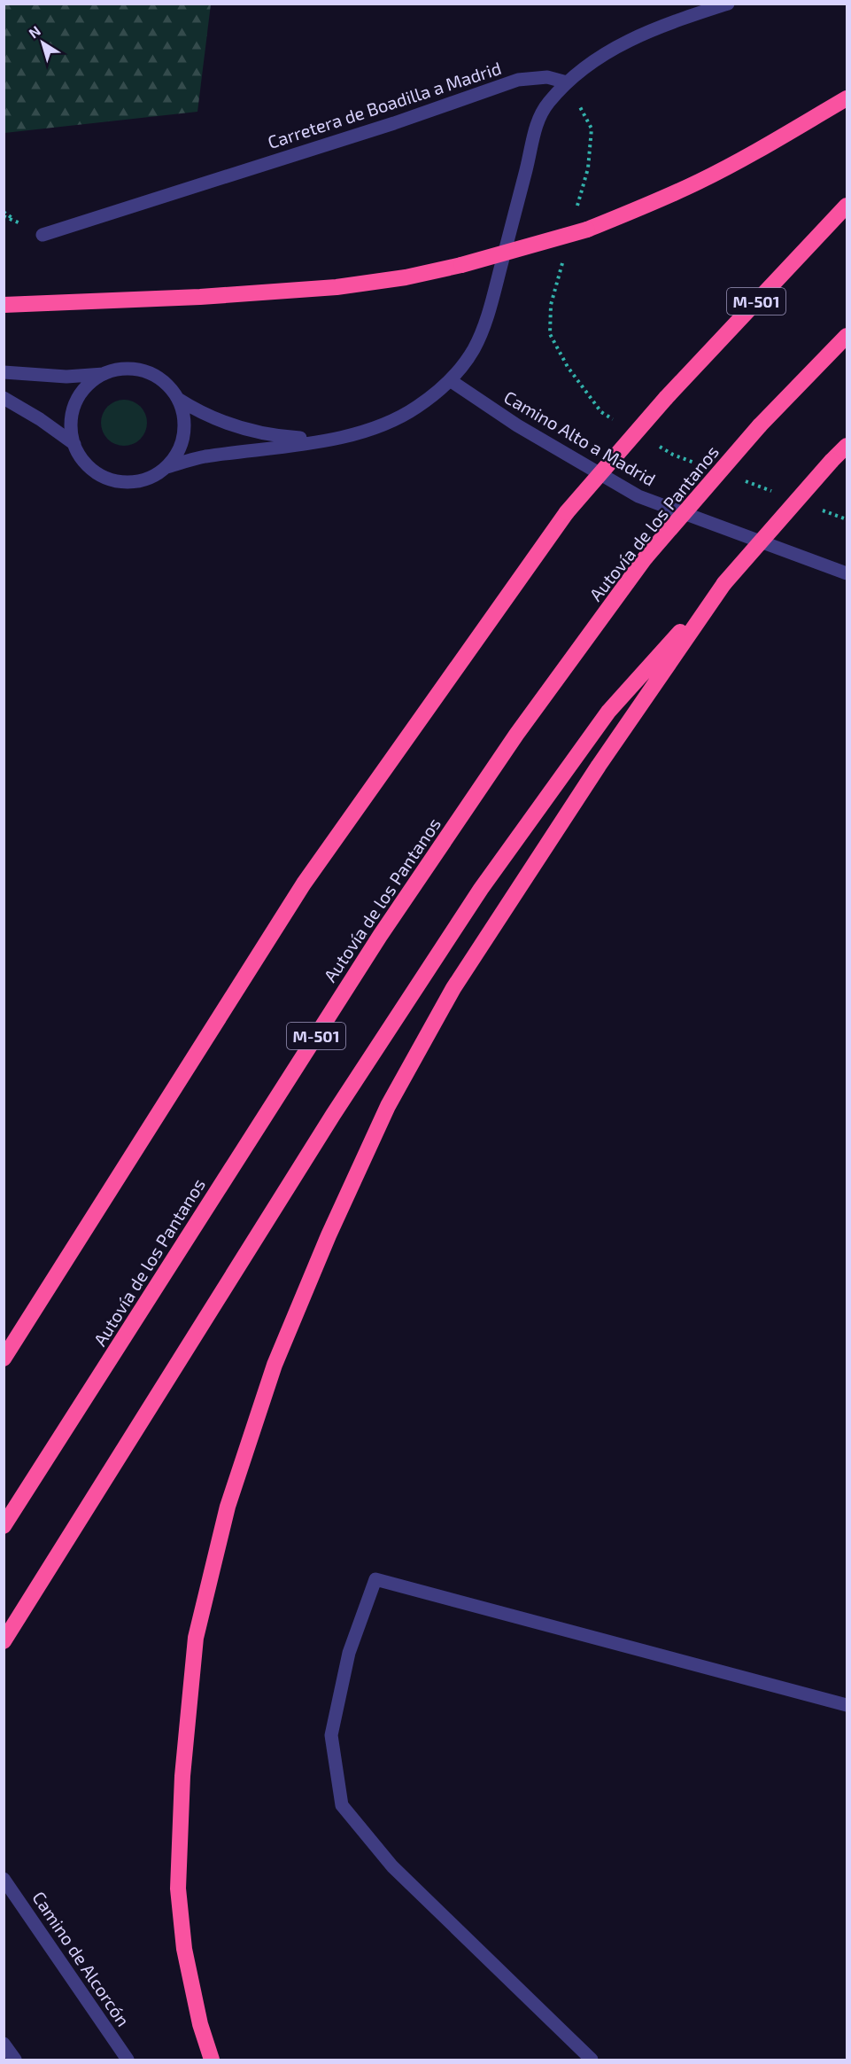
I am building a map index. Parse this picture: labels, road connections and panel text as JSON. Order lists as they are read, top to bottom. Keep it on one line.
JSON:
{"streets":{"highway":["M-501","Autovía de los Pantanos"],"street":["Carretera de Boadilla a Madrid","Camino Alto a Madrid","Camino de Alcorcón"]},"north":"top left"}
